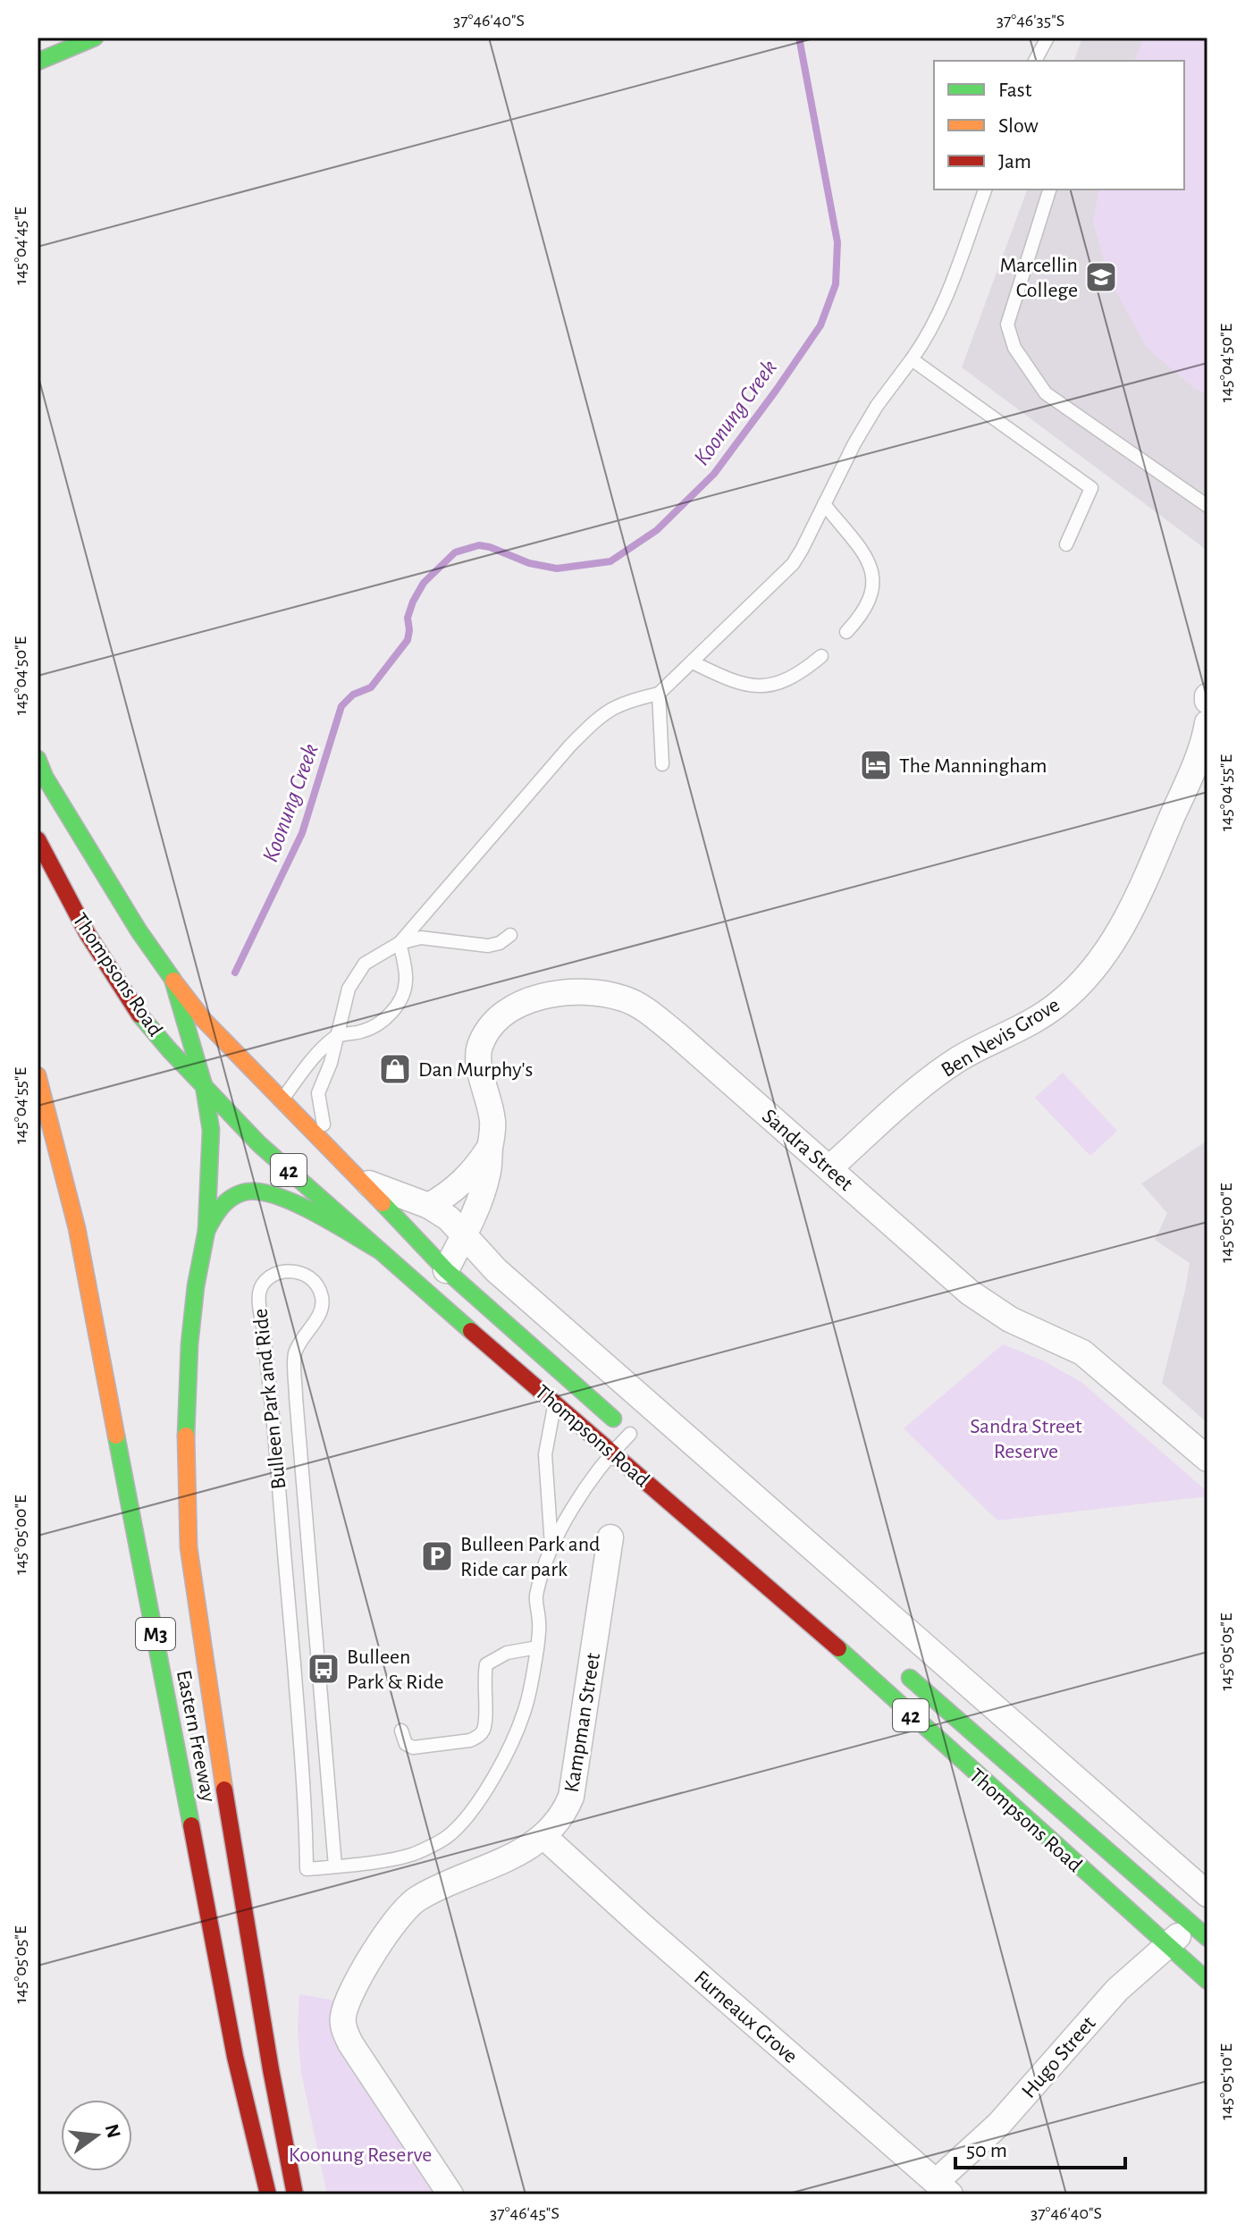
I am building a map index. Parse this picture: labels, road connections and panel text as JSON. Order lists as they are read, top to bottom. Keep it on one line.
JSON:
{"streets":{"main road":["Thompsons Road","42","M3","Eastern Freeway"],"street":["Ben Nevis Grove","Sandra Street","Kampman Street","Furneaux Grove","Hugo Street"],"lane":["Bulleen Park and Ride"]},"crossings":[["Thompsons Road","Sandra Street"],["Thompsons Road","Hugo Street"],["Ben Nevis Grove","Sandra Street"],["Kampman Street","Furneaux Grove"],["Furneaux Grove","Hugo Street"]],"water":["Koonung Creek"],"parks":["Sandra Street Reserve","Koonung Reserve"],"places":{"school or university":["Marcellin College"],"hotel":["The Manningham"],"shop":["Dan Murphy's"],"parking":["Bulleen Park and Ride car park"],"bus stop":["Bulleen Park & Ride"]},"legend":["Fast","Slow","Jam"],"scale_bar":"50 m","north":"right","coordinates":["37°46'40\"S","37°46'35\"S","145°04'45\"E","145°04'50\"E","145°04'55\"E","145°05'00\"E","145°05'05\"E","145°05'10\"E","37°46'45\"S"]}
